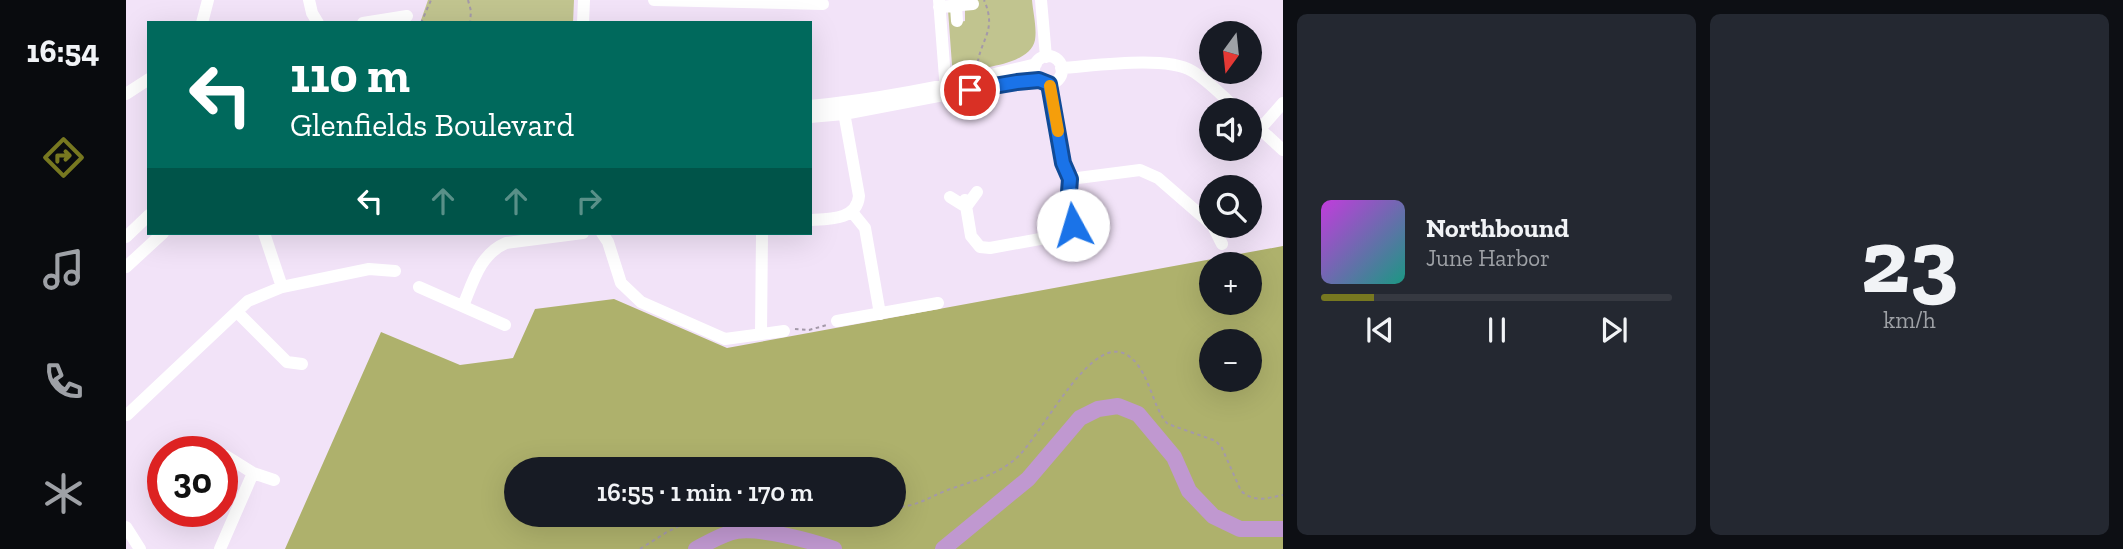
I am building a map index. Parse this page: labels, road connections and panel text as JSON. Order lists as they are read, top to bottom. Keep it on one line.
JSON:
{"north":"bottom","page":{"tabs":"16:54","tile":["23","km/h"],"map_buttons":["+","−"],"turn":["110 m","Glenfields Boulevard"],"song":["Northbound","June Harbor"],"limit":"30","trip":"16:55 · 1 min · 170 m"}}
